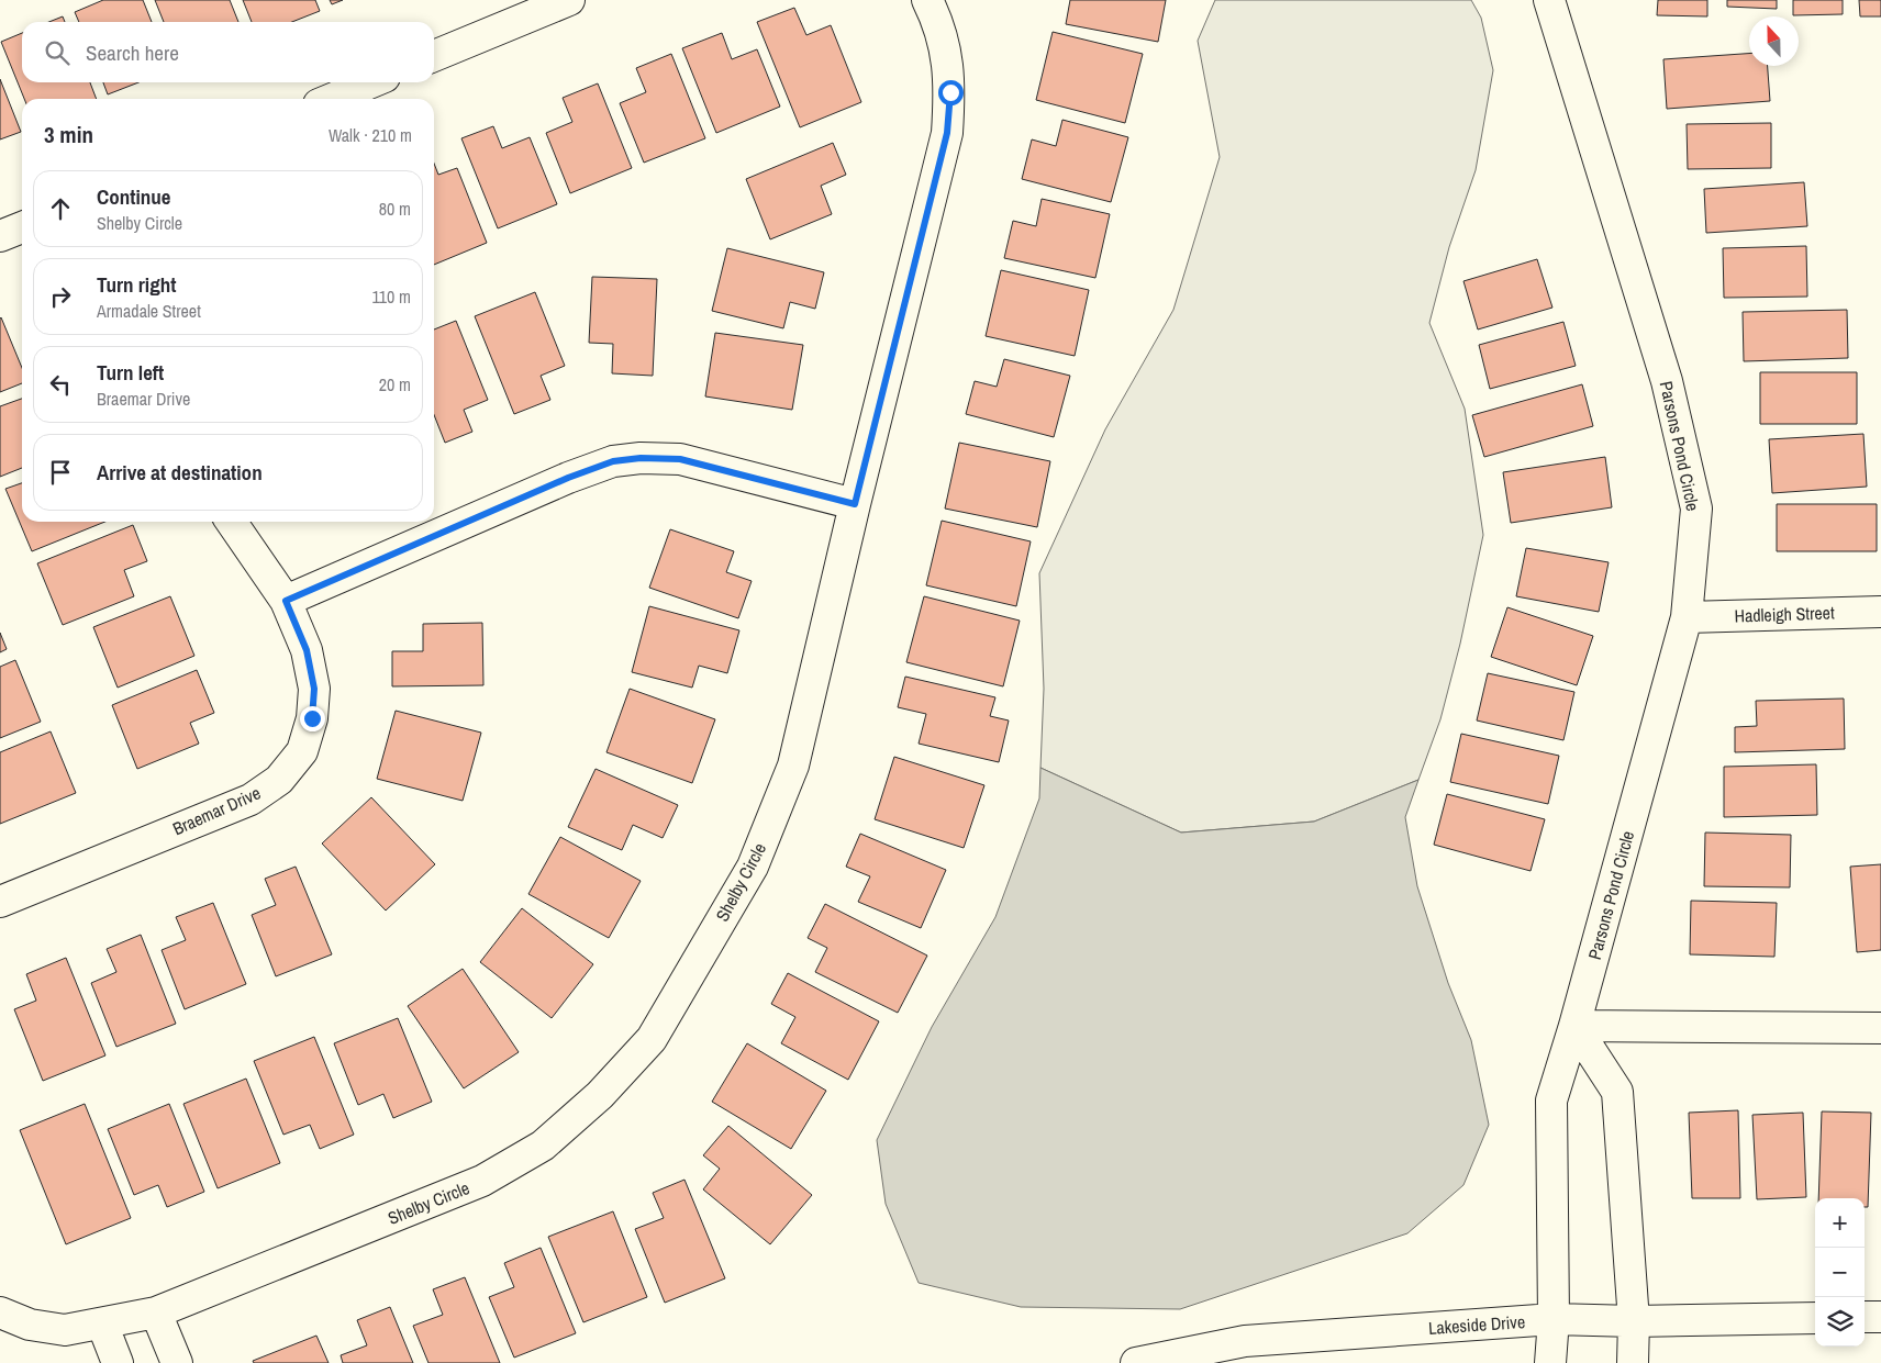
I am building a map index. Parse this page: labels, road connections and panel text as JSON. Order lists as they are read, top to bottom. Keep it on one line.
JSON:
{"streets":{"street":["Parsons Pond Circle","Hadleigh Street","Braemar Drive","Shelby Circle","Lakeside Drive"]},"crossings":[["Parsons Pond Circle","Hadleigh Street"],["Parsons Pond Circle","Lakeside Drive"]],"north":"top","page":{"search":"Search here","heading":["3 min","Walk · 210 m"],"list":[["Continue","Shelby Circle","80 m"],["Turn right","Armadale Street","110 m"],["Turn left","Braemar Drive","20 m"],"Arrive at destination"],"map_buttons":["+","−"]}}
